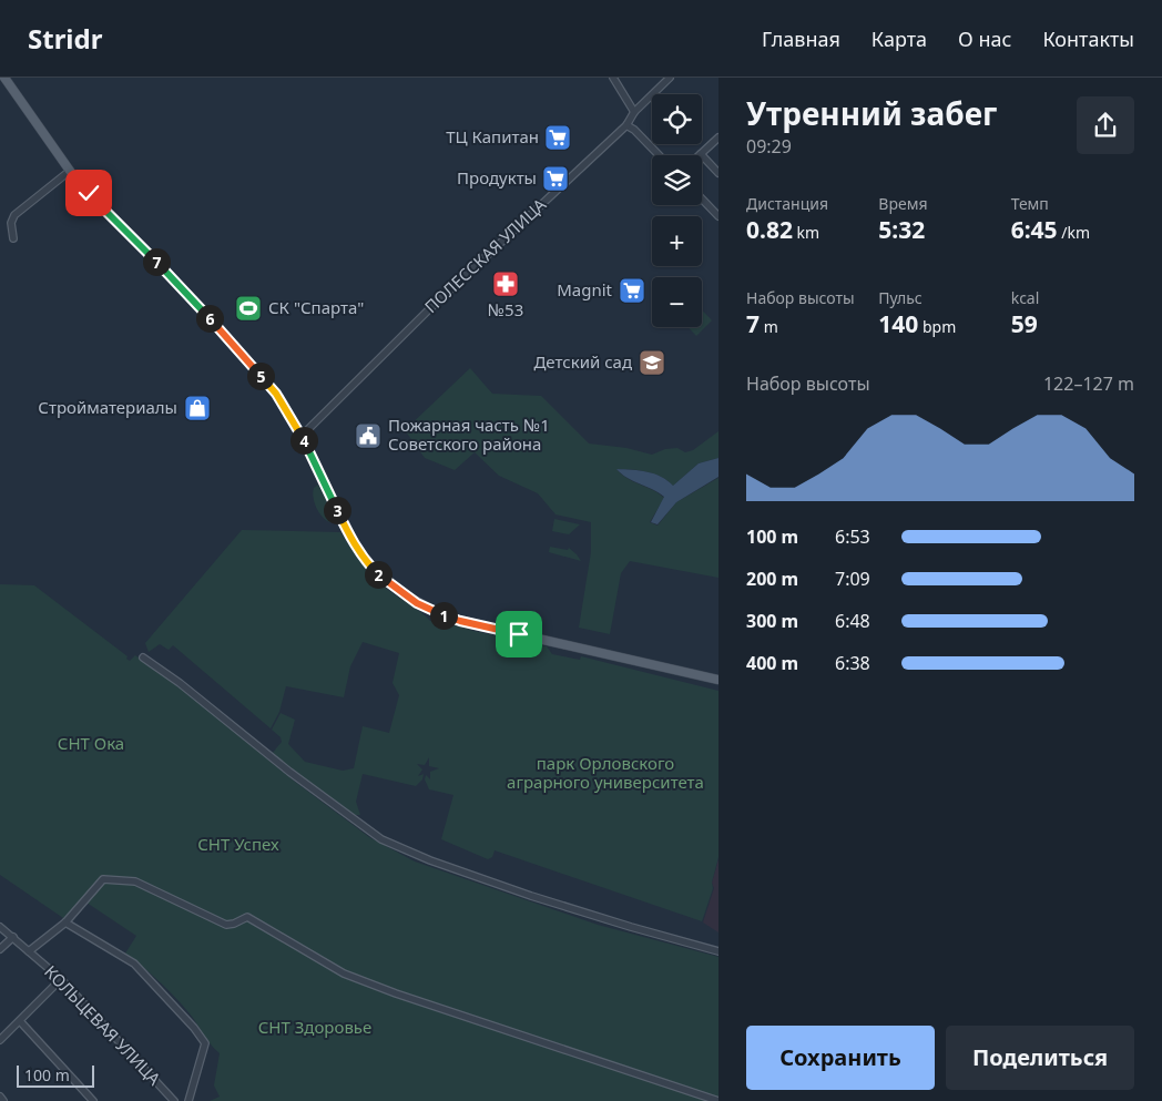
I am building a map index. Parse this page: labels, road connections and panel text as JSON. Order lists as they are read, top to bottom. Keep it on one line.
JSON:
{"streets":{"street":["ПОЛЕССКАЯ УЛИЦА","КОЛЬЦЕВАЯ УЛИЦА"]},"parks":["СНТ Ока","парк Орловского аграрного университета","СНТ Успех","СНТ Здоровье"],"places":{"supermarket":["ТЦ Капитан","Продукты","Magnit"],"pharmacy":["№53"],"sports":["СК \"Спарта\""],"school or university":["Детский сад"],"shop":["Стройматериалы"],"public building":["Пожарная часть №1 Советского района"]},"scale_bar":"100 m","page":{"header":"Stridr","nav":["Главная","Карта","О нас","Контакты"],"heading":["Утренний забег","09:29"],"map_buttons":["+","−"],"stats":[["Дистанция","0.82 km"],["Время","5:32"],["Темп","6:45 /km"],["Набор высоты","7 m"],["Пульс","140 bpm"],["kcal","59"]],"pins":["7","6","5","4","3","2","1"],"chart":["Набор высоты","122–127 m"],"list":[{"name":"100 m","note":"6:53"},{"name":"200 m","note":"7:09"},{"name":"300 m","note":"6:48"},{"name":"400 m","note":"6:38"}],"buttons":["Сохранить","Поделиться"],"scale":"100 m"}}
